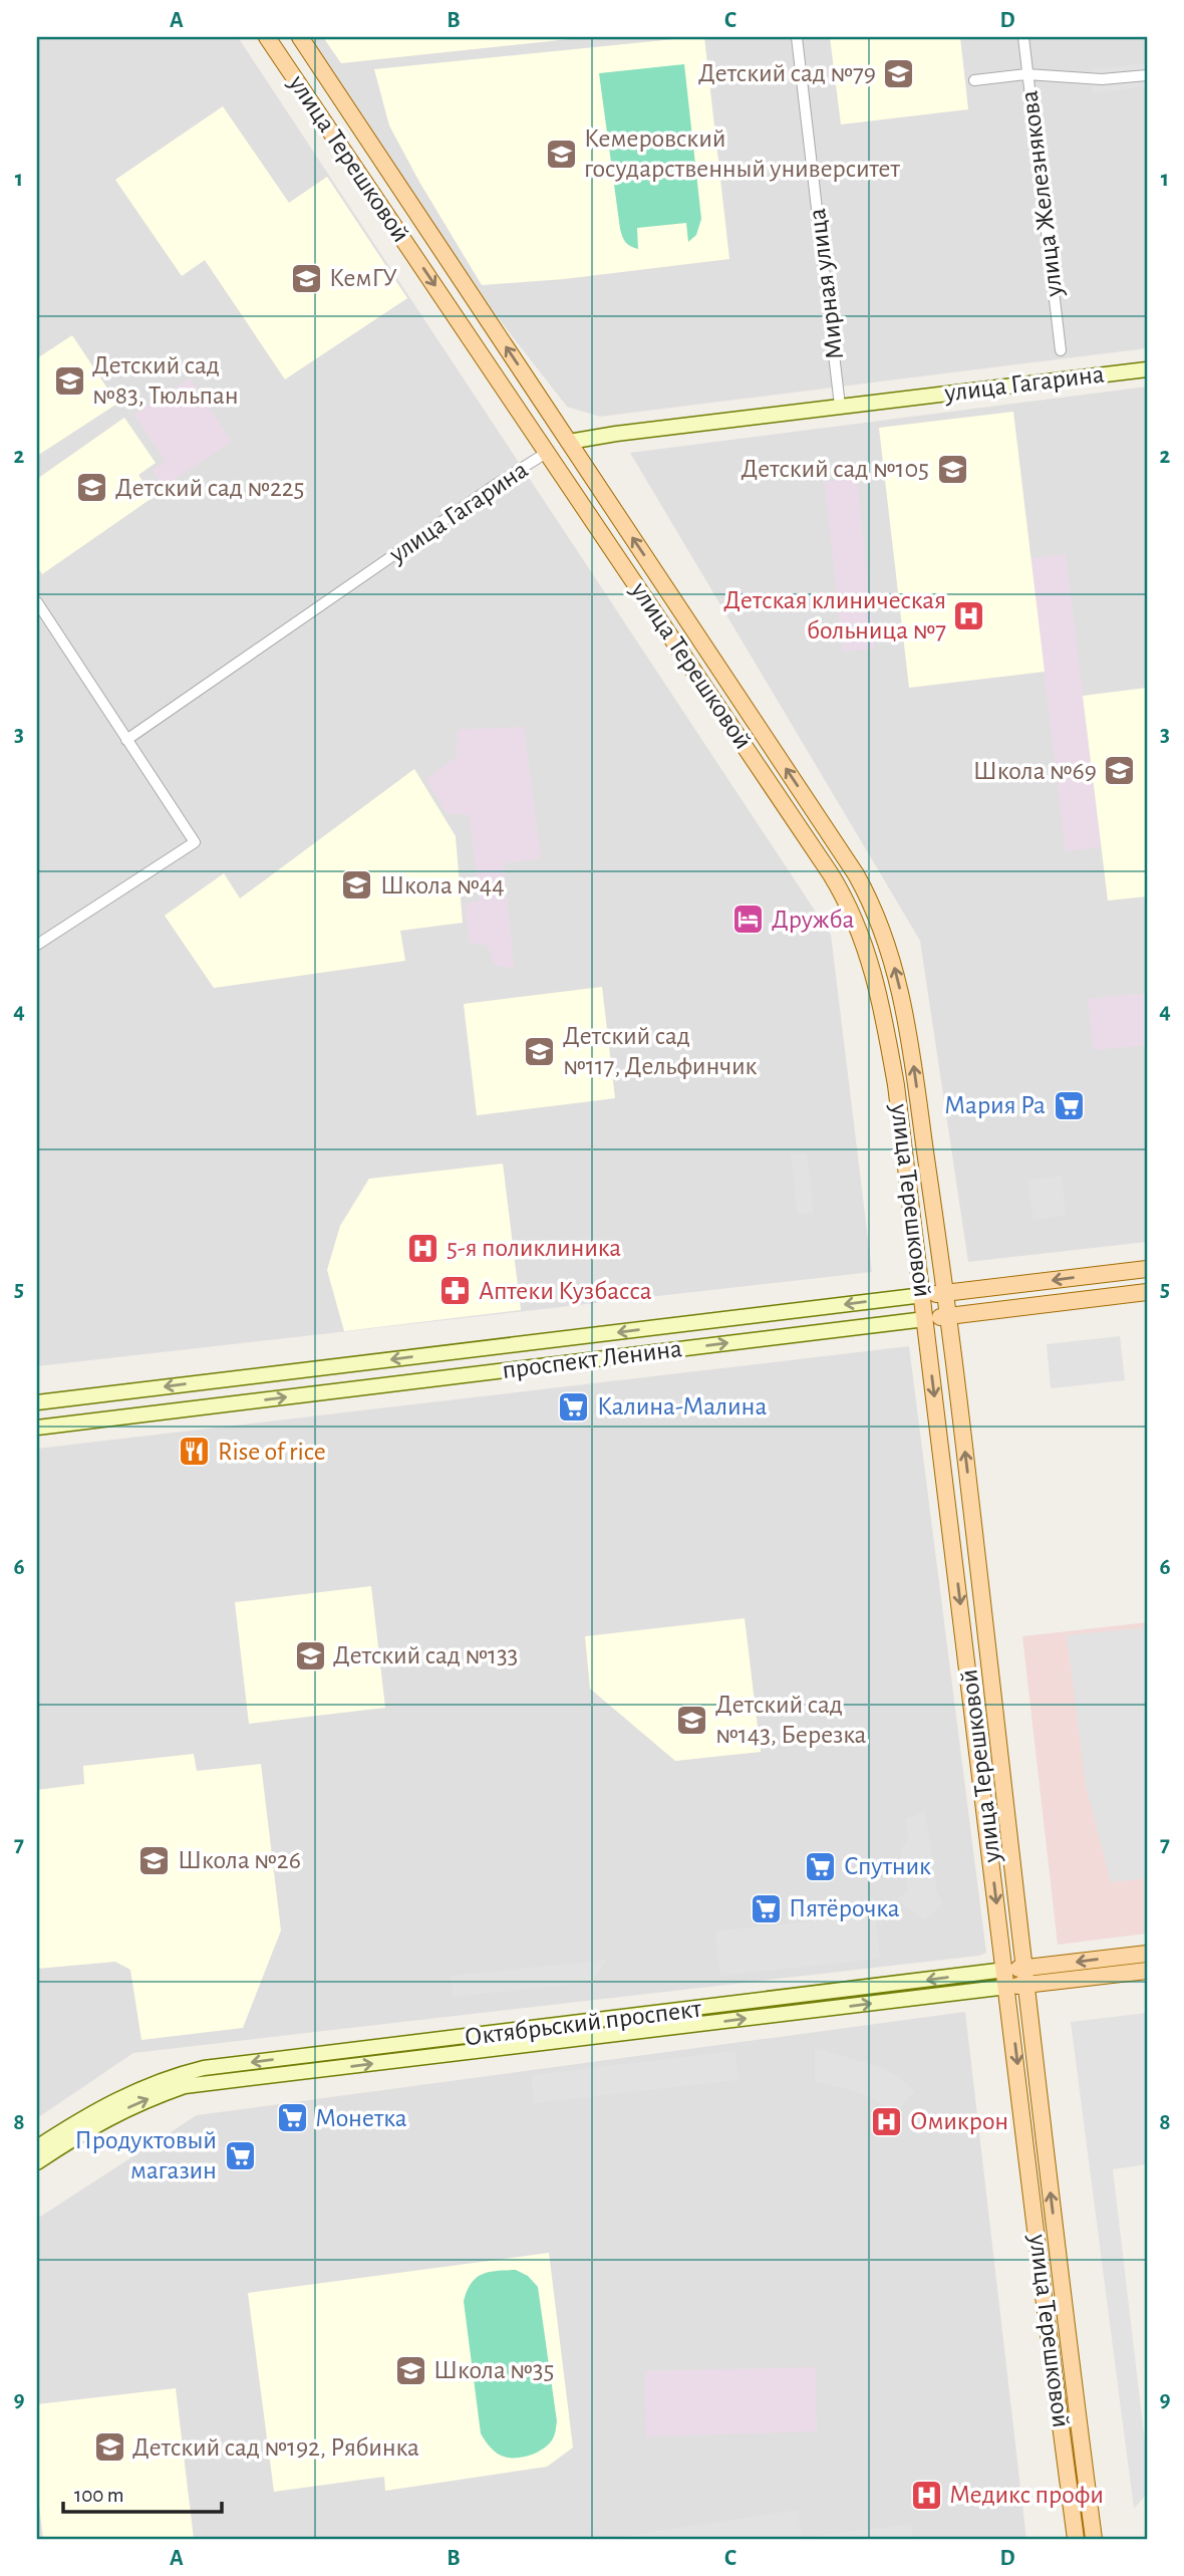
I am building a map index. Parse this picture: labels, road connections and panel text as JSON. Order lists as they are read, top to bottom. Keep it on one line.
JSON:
{"streets":{"main road":["улица Терешковой","улица Гагарина","проспект Ленина","Октябрьский проспект"],"street":["улица Железнякова","Мирная улица"]},"crossings":[["улица Терешковой","улица Гагарина"],["улица Терешковой","проспект Ленина"],["улица Терешковой","Октябрьский проспект"],["Мирная улица","улица Гагарина"]],"places":{"school or university":["Детский сад №79","Кемеровский государственный университет","КемГУ","Детский сад №83, Тюльпан","Детский сад №105","Детский сад №225","Школа №69","Школа №44","Детский сад №117, Дельфинчик","Детский сад №133","Детский сад №143, Березка","Школа №26","Школа №35","Детский сад №192, Рябинка"],"hospital":["Детская клиническая больница №7","5-я поликлиника","Омикрон","Медикс профи"],"hotel":["Дружба"],"supermarket":["Мария Ра","Калина-Малина","Спутник","Пятёрочка","Монетка","Продуктовый магазин"],"pharmacy":["Аптеки Кузбасса"],"restaurant":["Rise of rice"]},"scale_bar":"100 m","grid":{"columns":["A","B","C","D"],"rows":["1","2","3","4","5","6","7","8","9"]}}
